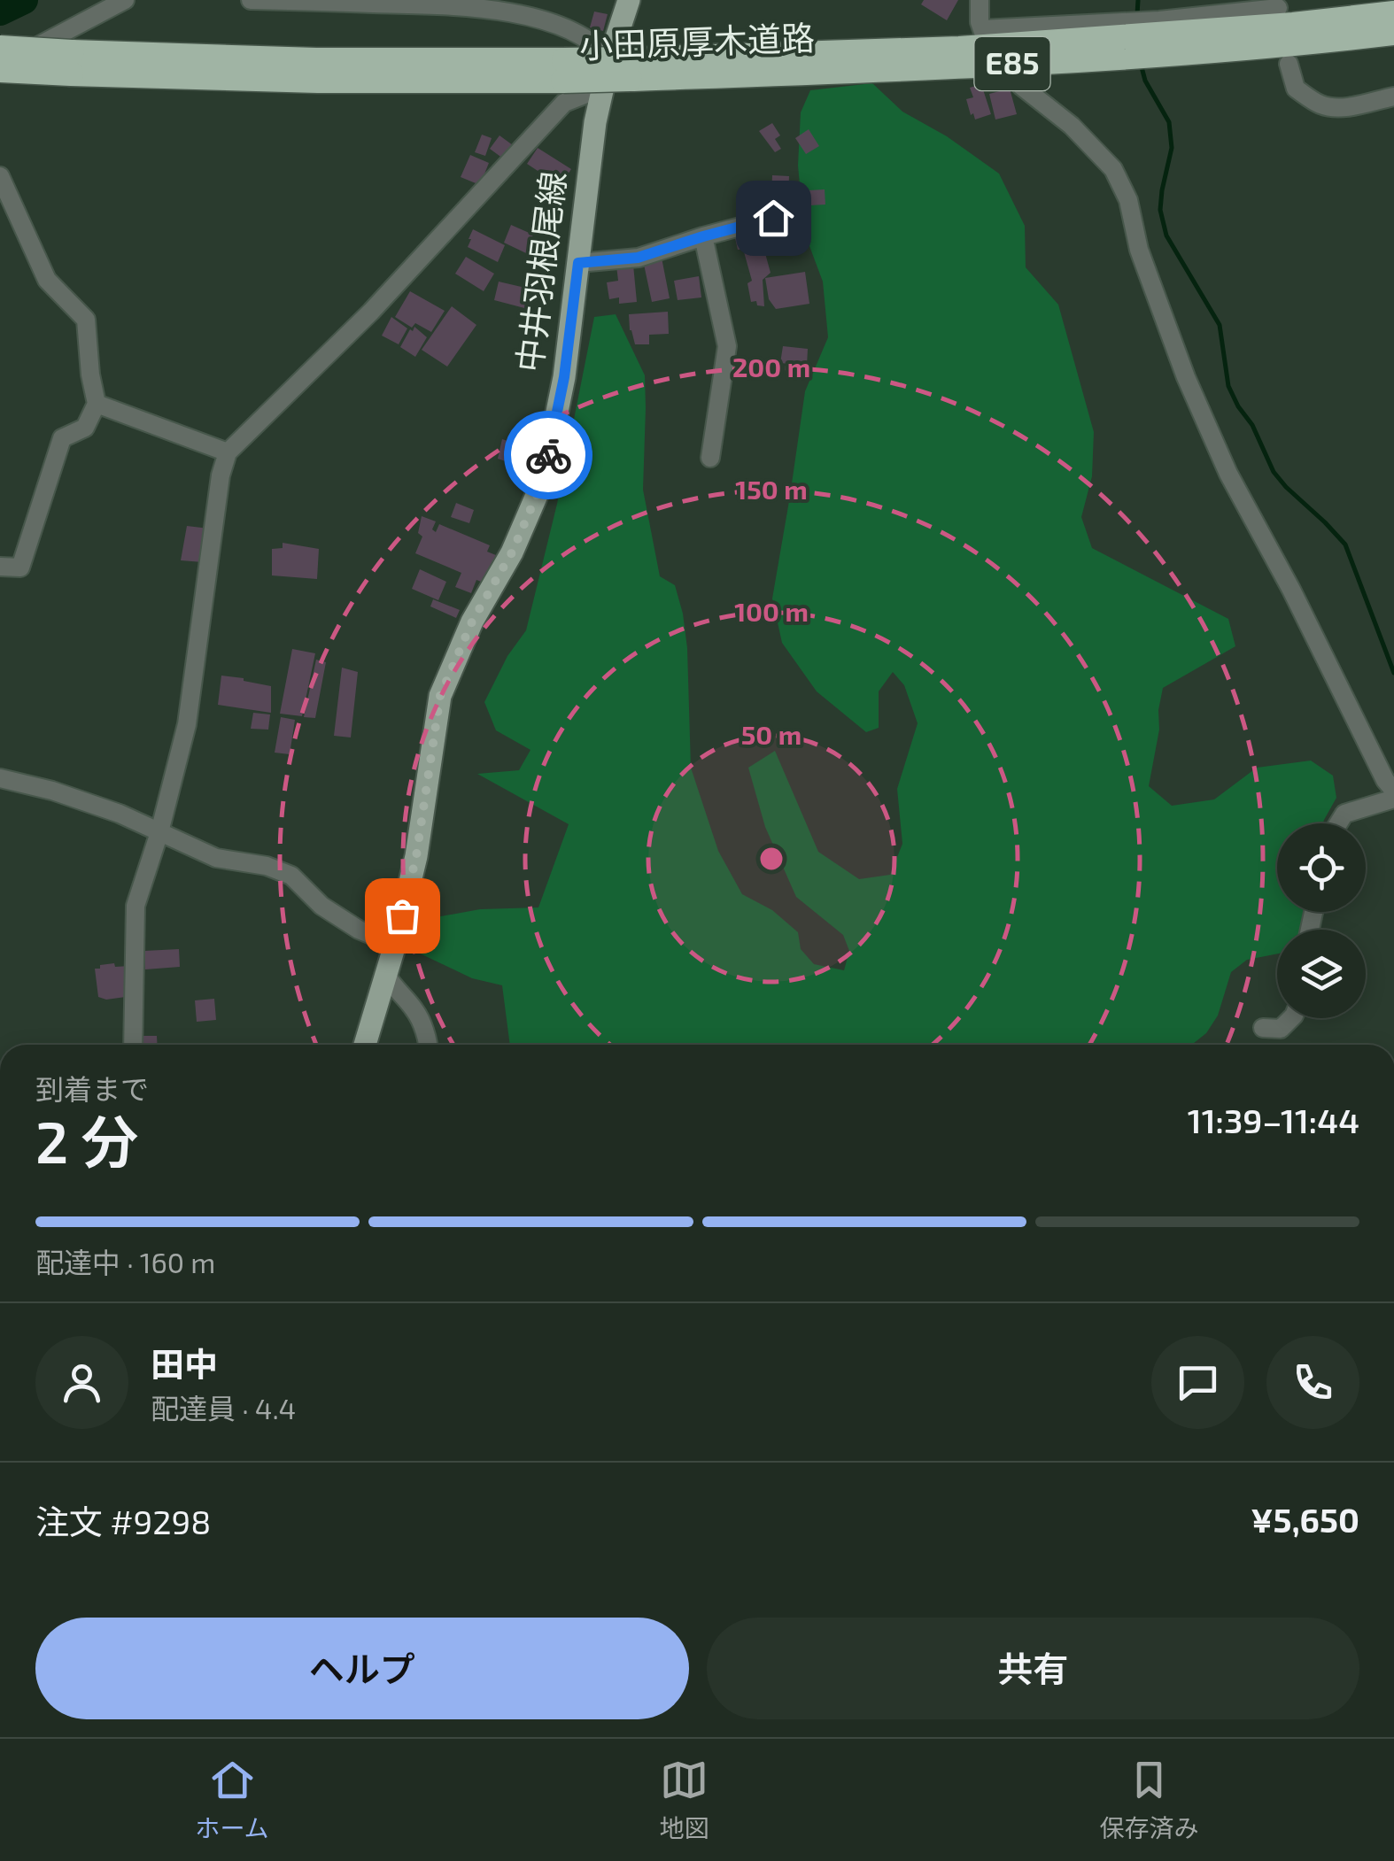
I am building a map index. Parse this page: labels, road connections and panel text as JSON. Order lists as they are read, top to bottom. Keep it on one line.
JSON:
{"streets":{"highway":["小田原厚木道路","E85"],"main road":["中井羽根尾線"]},"crossings":[["小田原厚木道路","中井羽根尾線"]],"page":{"heading":["2 分","到着まで","11:39–11:44"],"panel":["田中","配達員 · 4.4","注文 #9298","¥5,650"],"bar":"配達中 · 160 m","buttons":["ヘルプ","共有"],"tabs":["ホーム","地図","保存済み"]},"rings":["200 m","150 m","100 m","50 m"]}
